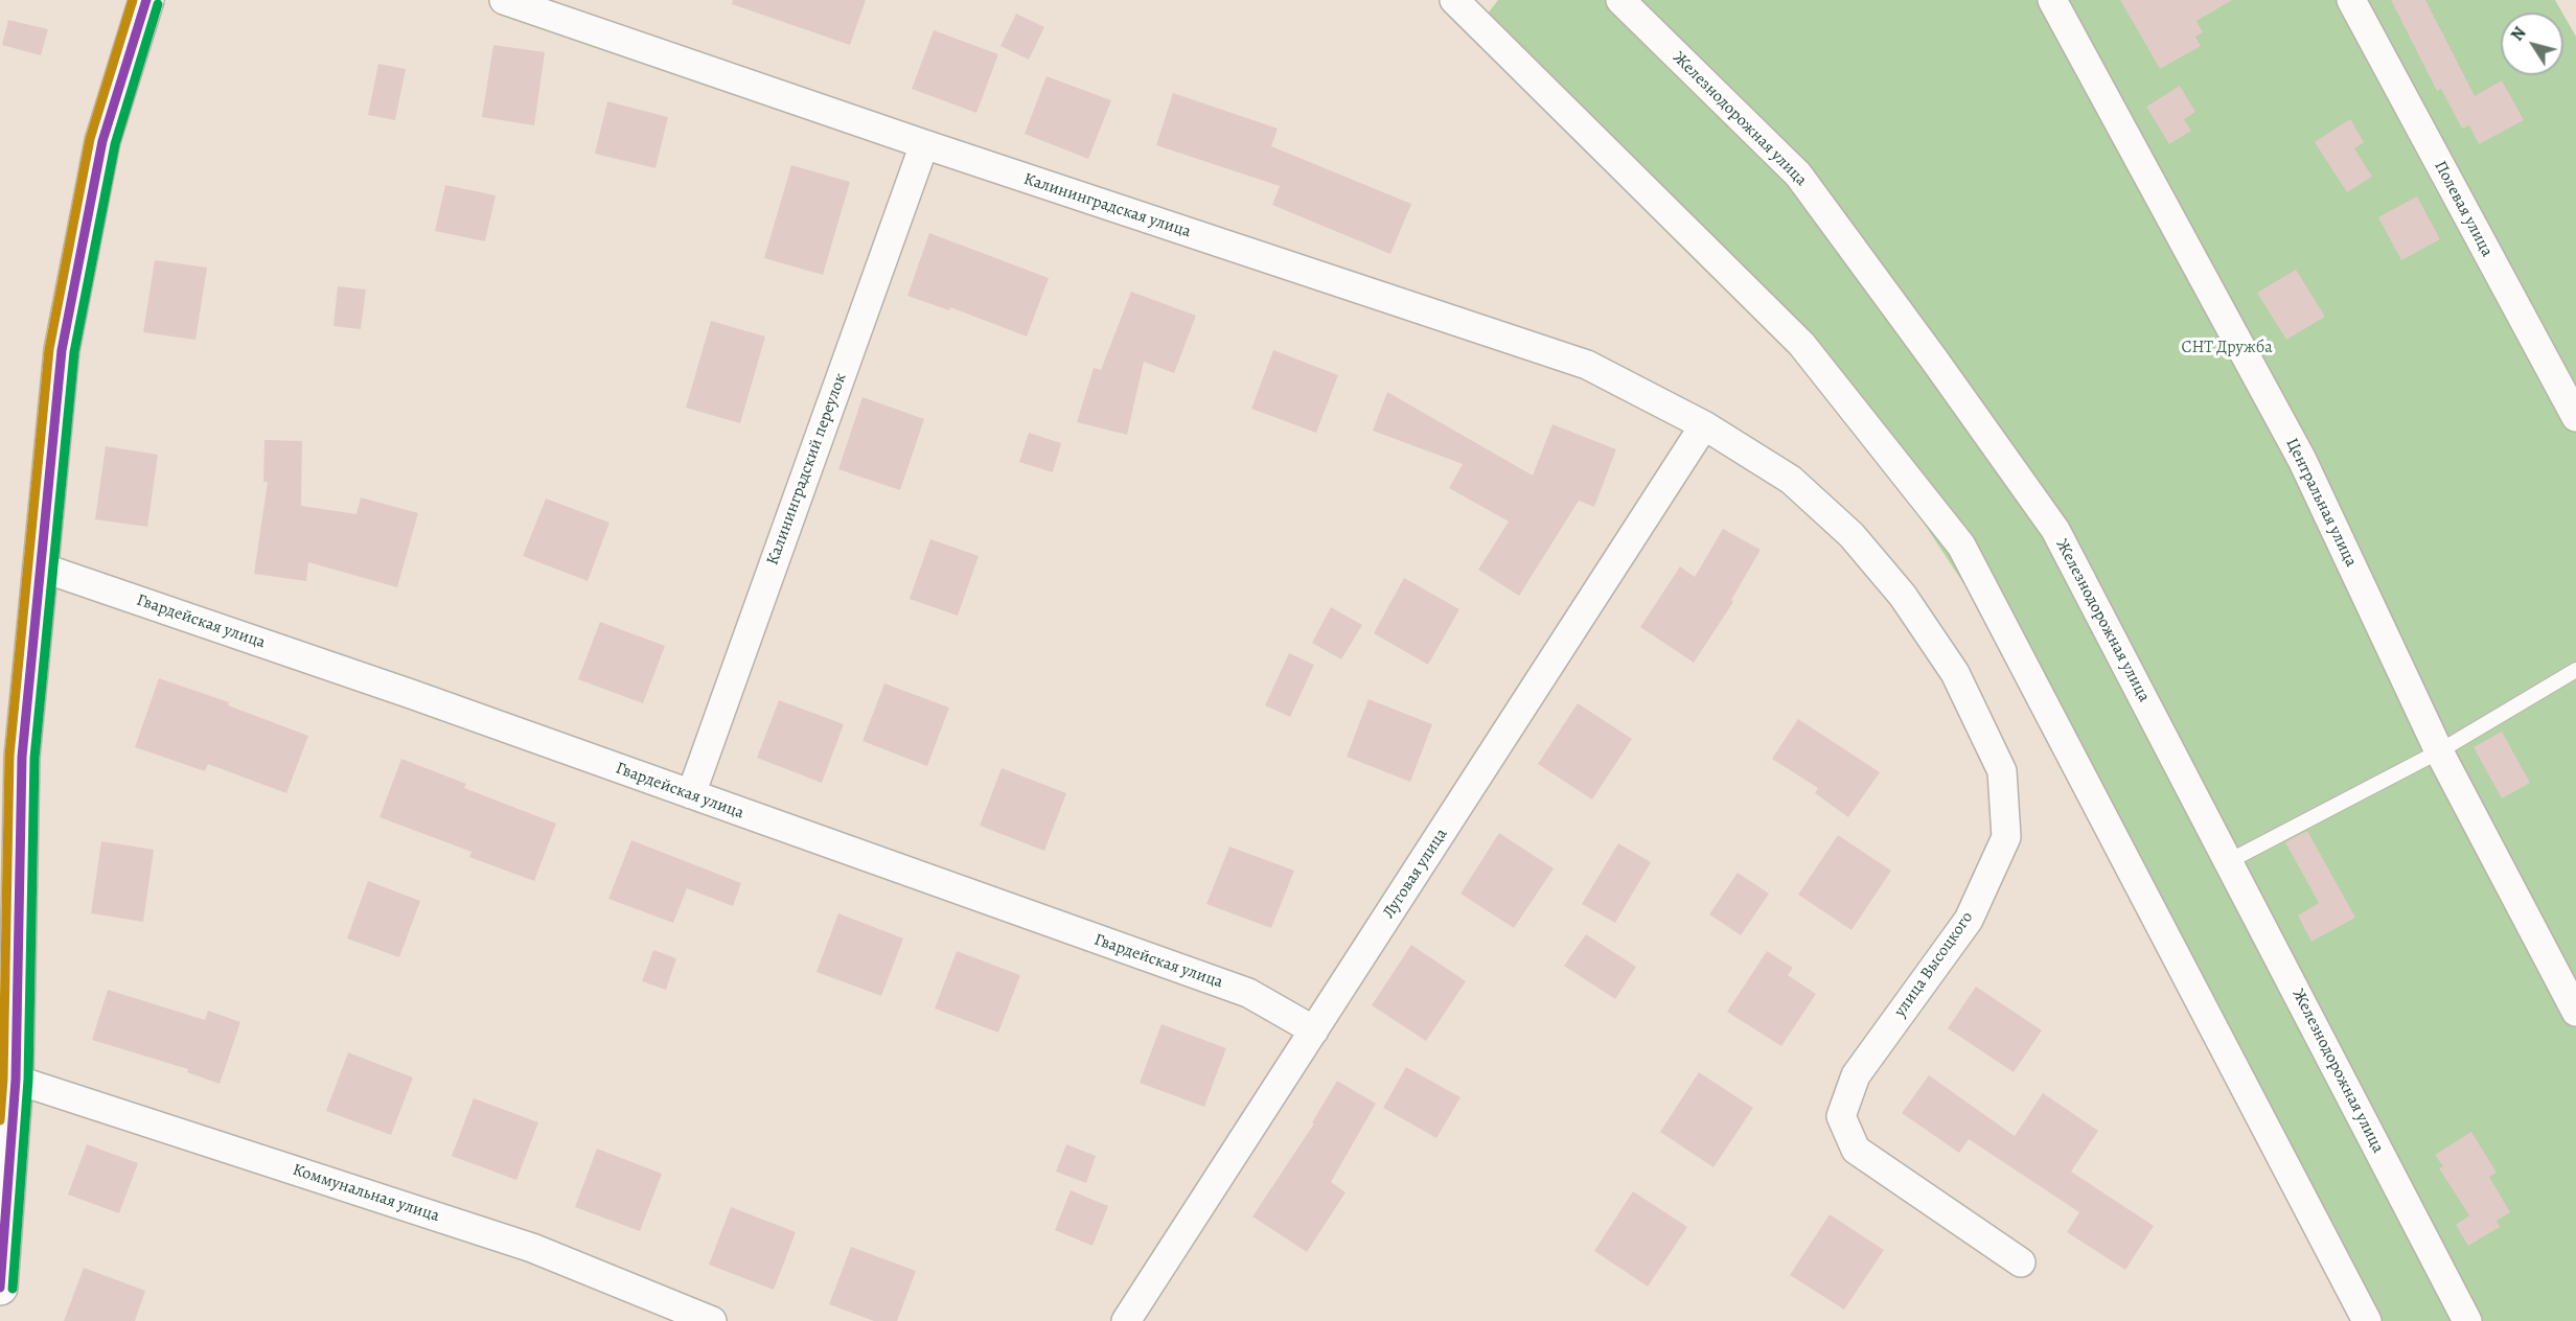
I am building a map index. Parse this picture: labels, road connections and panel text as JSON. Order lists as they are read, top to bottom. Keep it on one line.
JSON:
{"streets":{"street":["Железнодорожная улица","Калининградская улица","Полевая улица","Калининградский переулок","Центральная улица","Гвардейская улица","Луговая улица","улица Высоцкого","Коммунальная улица"]},"crossings":[["Калининградская улица","Калининградский переулок"],["Калининградская улица","Луговая улица"],["Калининградская улица","улица Высоцкого"],["Калининградский переулок","Гвардейская улица"],["Гвардейская улица","Луговая улица"],["Луговая улица","улица Высоцкого"]],"parks":["СНТ Дружба"],"north":"top left"}
